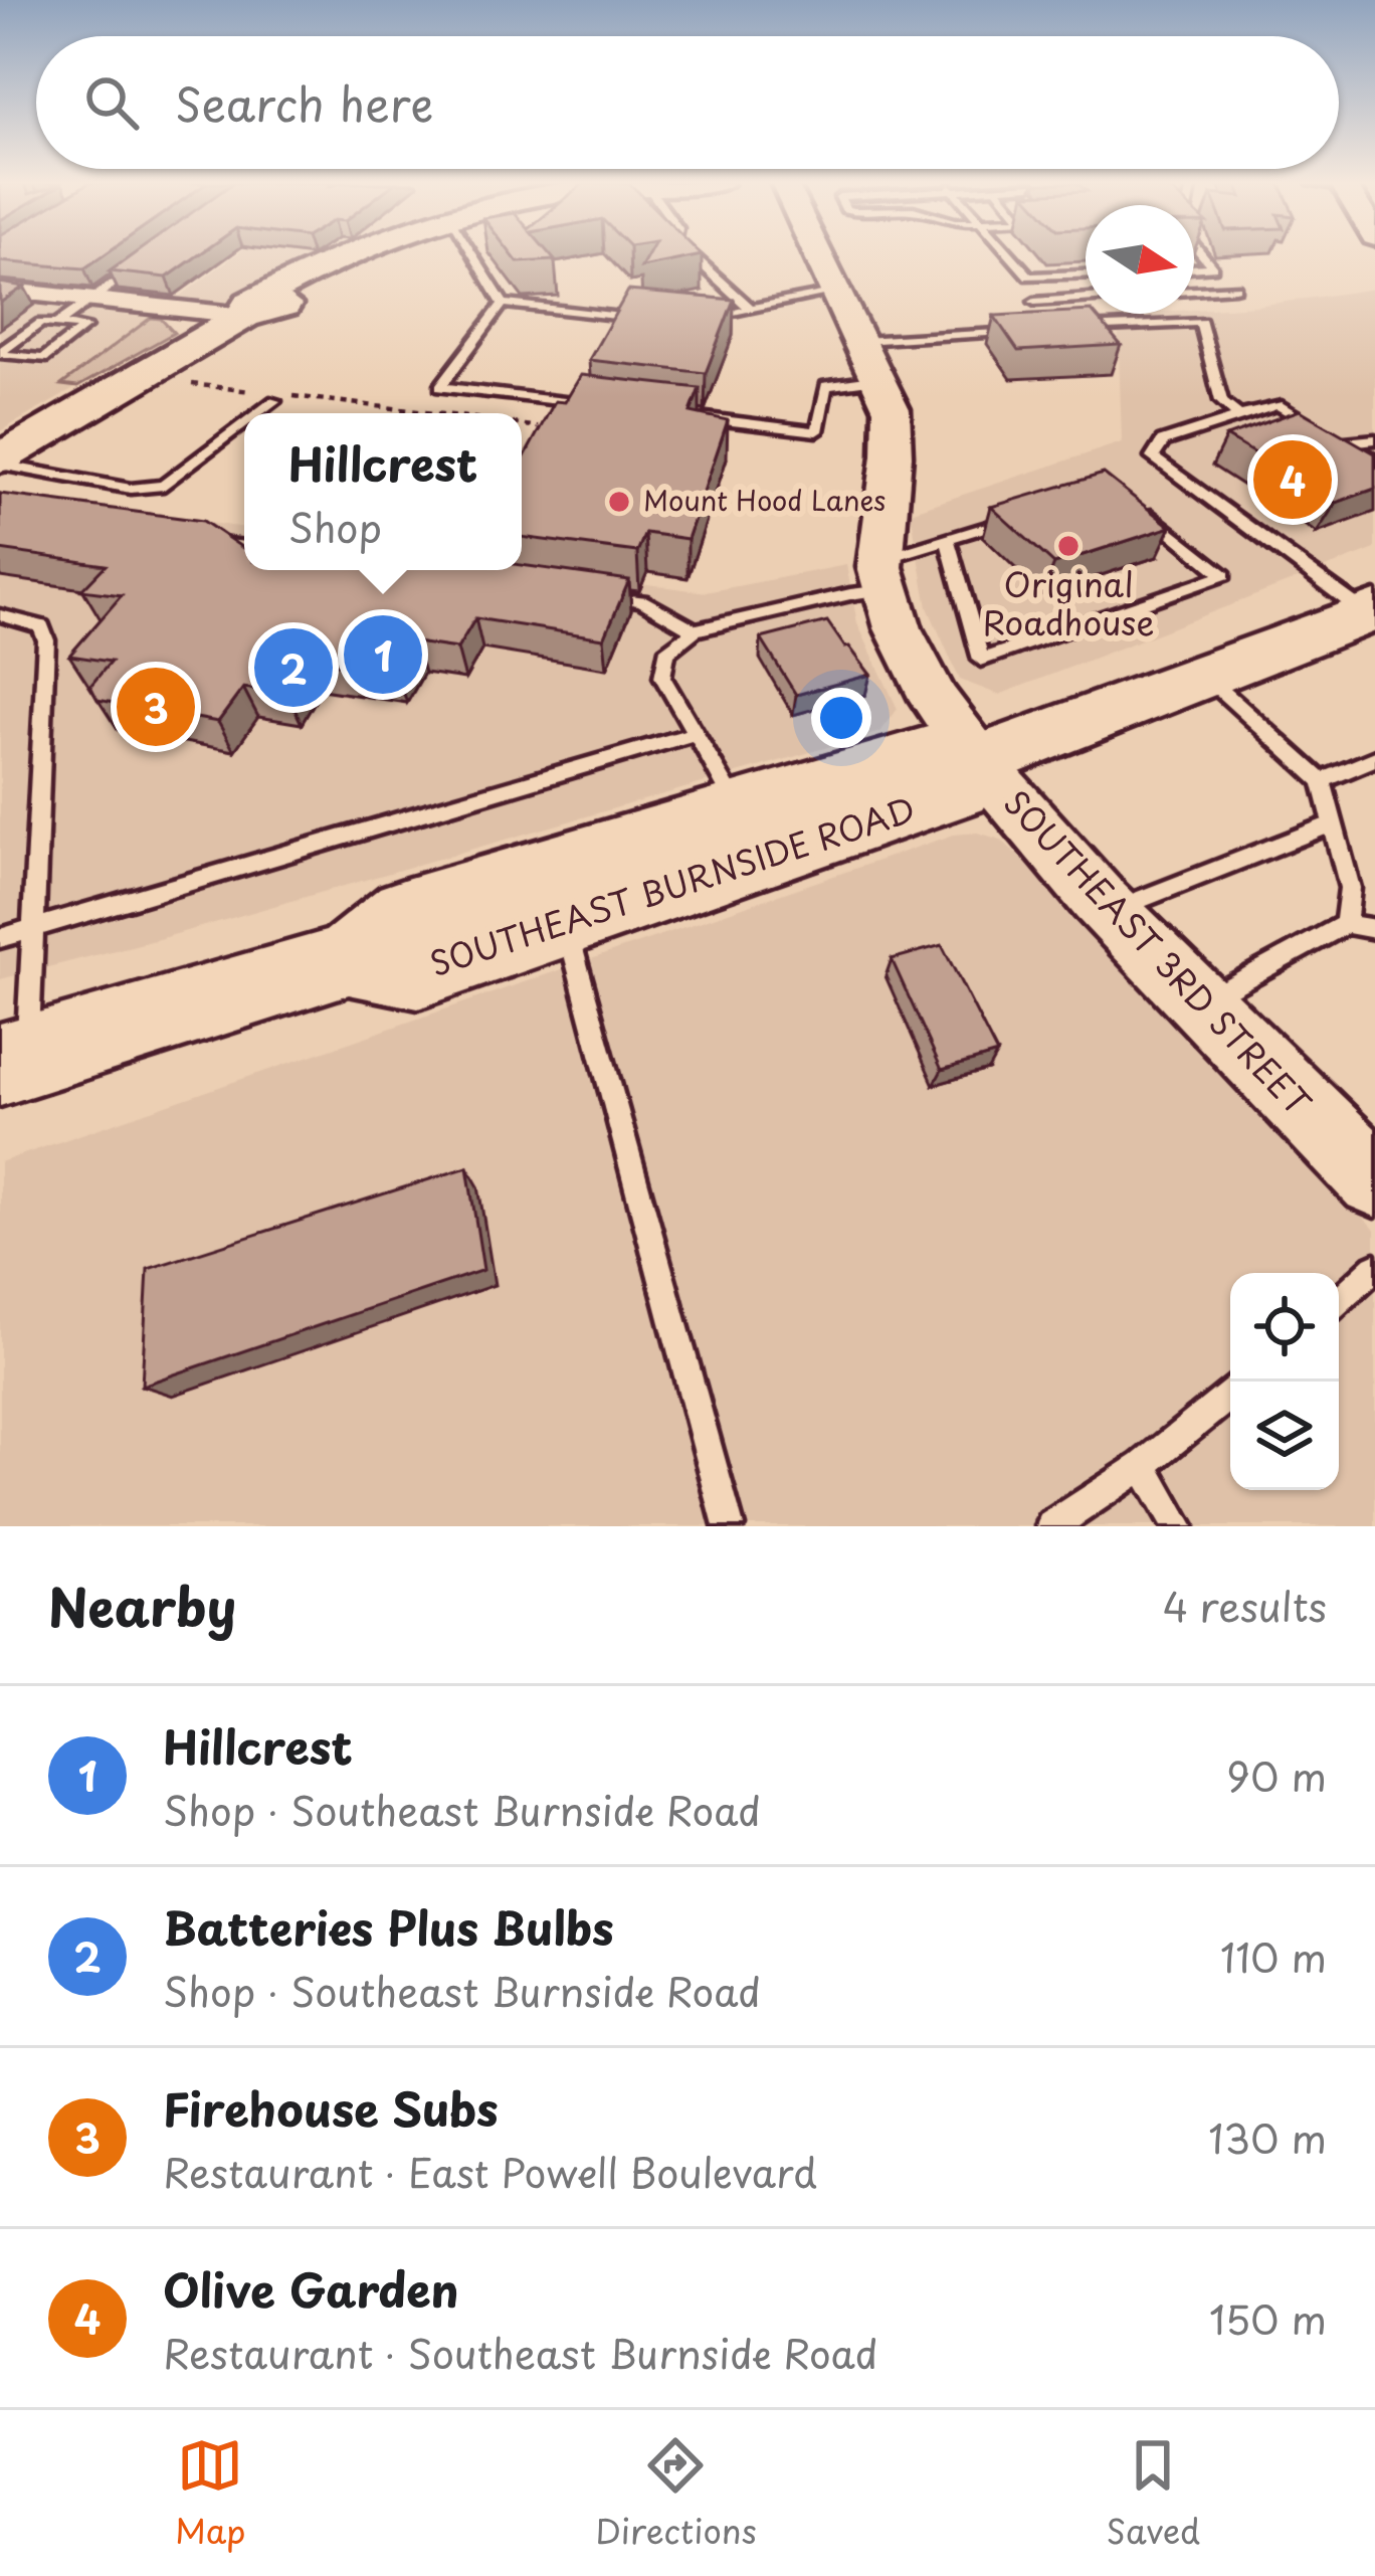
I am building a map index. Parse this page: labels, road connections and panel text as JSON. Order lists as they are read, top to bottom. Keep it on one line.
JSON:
{"streets":{"highway":["SOUTHEAST BURNSIDE ROAD"],"street":["SOUTHEAST 3RD STREET"]},"crossings":[["SOUTHEAST BURNSIDE ROAD","SOUTHEAST 3RD STREET"]],"places":["Mount Hood Lanes","Original Roadhouse"],"north":"right","page":{"search":"Search here","popup":["Hillcrest","Shop"],"pins":["4","1","2","3"],"heading":["Nearby","4 results"],"list":[{"mark":"1","name":"Hillcrest","note":"Shop · Southeast Burnside Road","value":"90 m"},{"mark":"2","name":"Batteries Plus Bulbs","note":"Shop · Southeast Burnside Road","value":"110 m"},{"mark":"3","name":"Firehouse Subs","note":"Restaurant · East Powell Boulevard","value":"130 m"},{"mark":"4","name":"Olive Garden","note":"Restaurant · Southeast Burnside Road","value":"150 m"}],"nav":["Map","Directions","Saved"]}}
